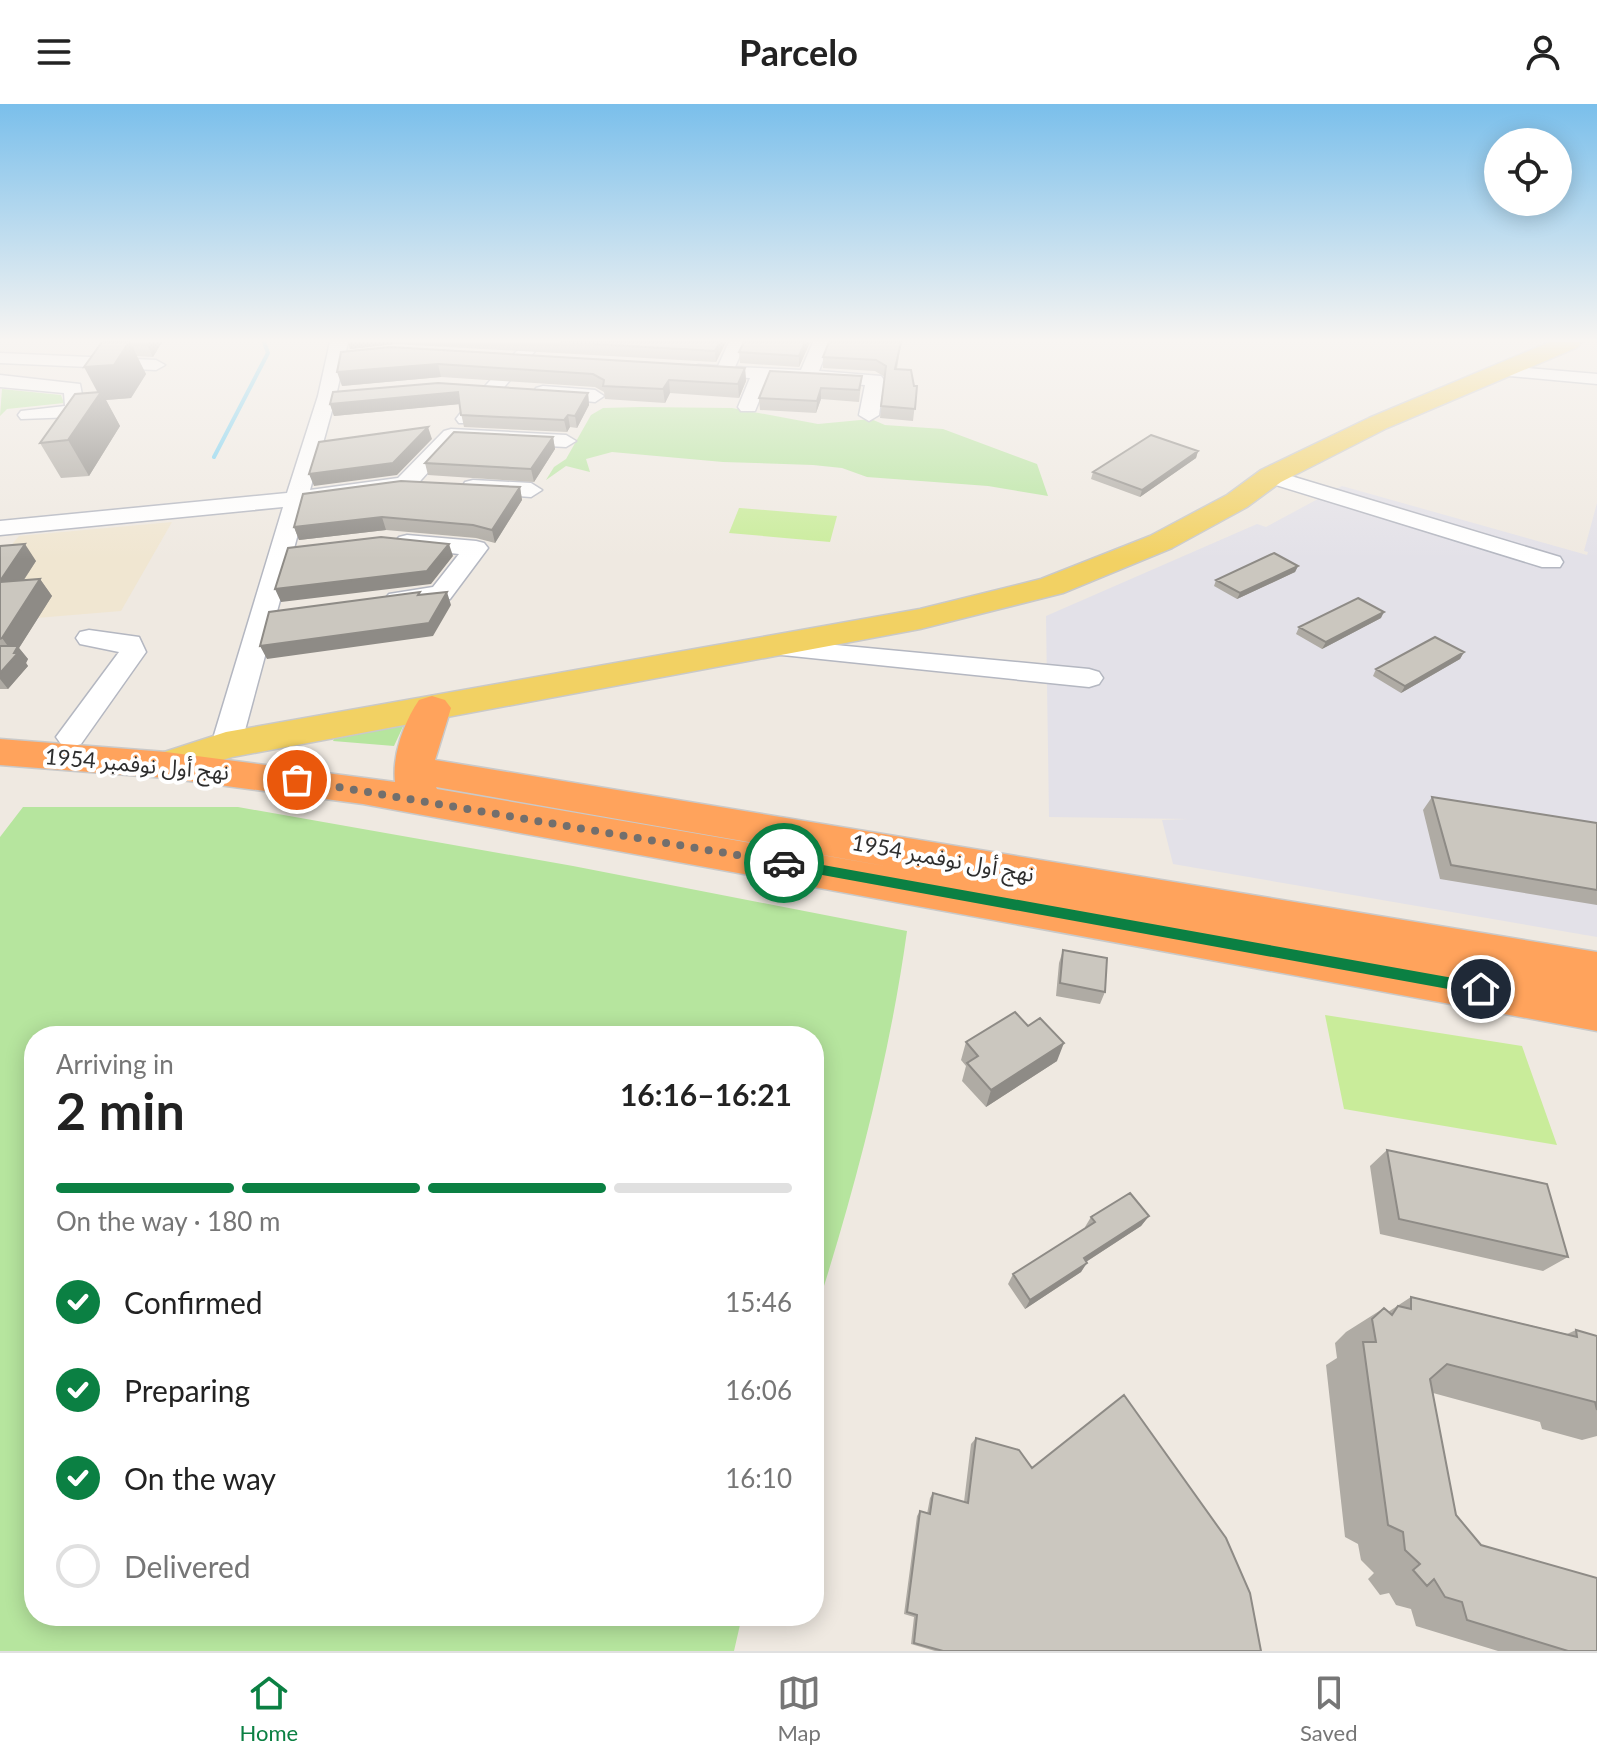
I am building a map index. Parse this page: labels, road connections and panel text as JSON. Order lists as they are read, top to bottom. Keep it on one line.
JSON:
{"streets":{"highway":["نهج أول نوفمبر 1954"]},"page":{"header":"Parcelo","heading":["2 min","Arriving in","16:16–16:21"],"bar":"On the way · 180 m","list":[["Confirmed","15:46"],["Preparing","16:06"],["On the way","16:10"],"Delivered"],"tabs":["Home","Map","Saved"]}}
